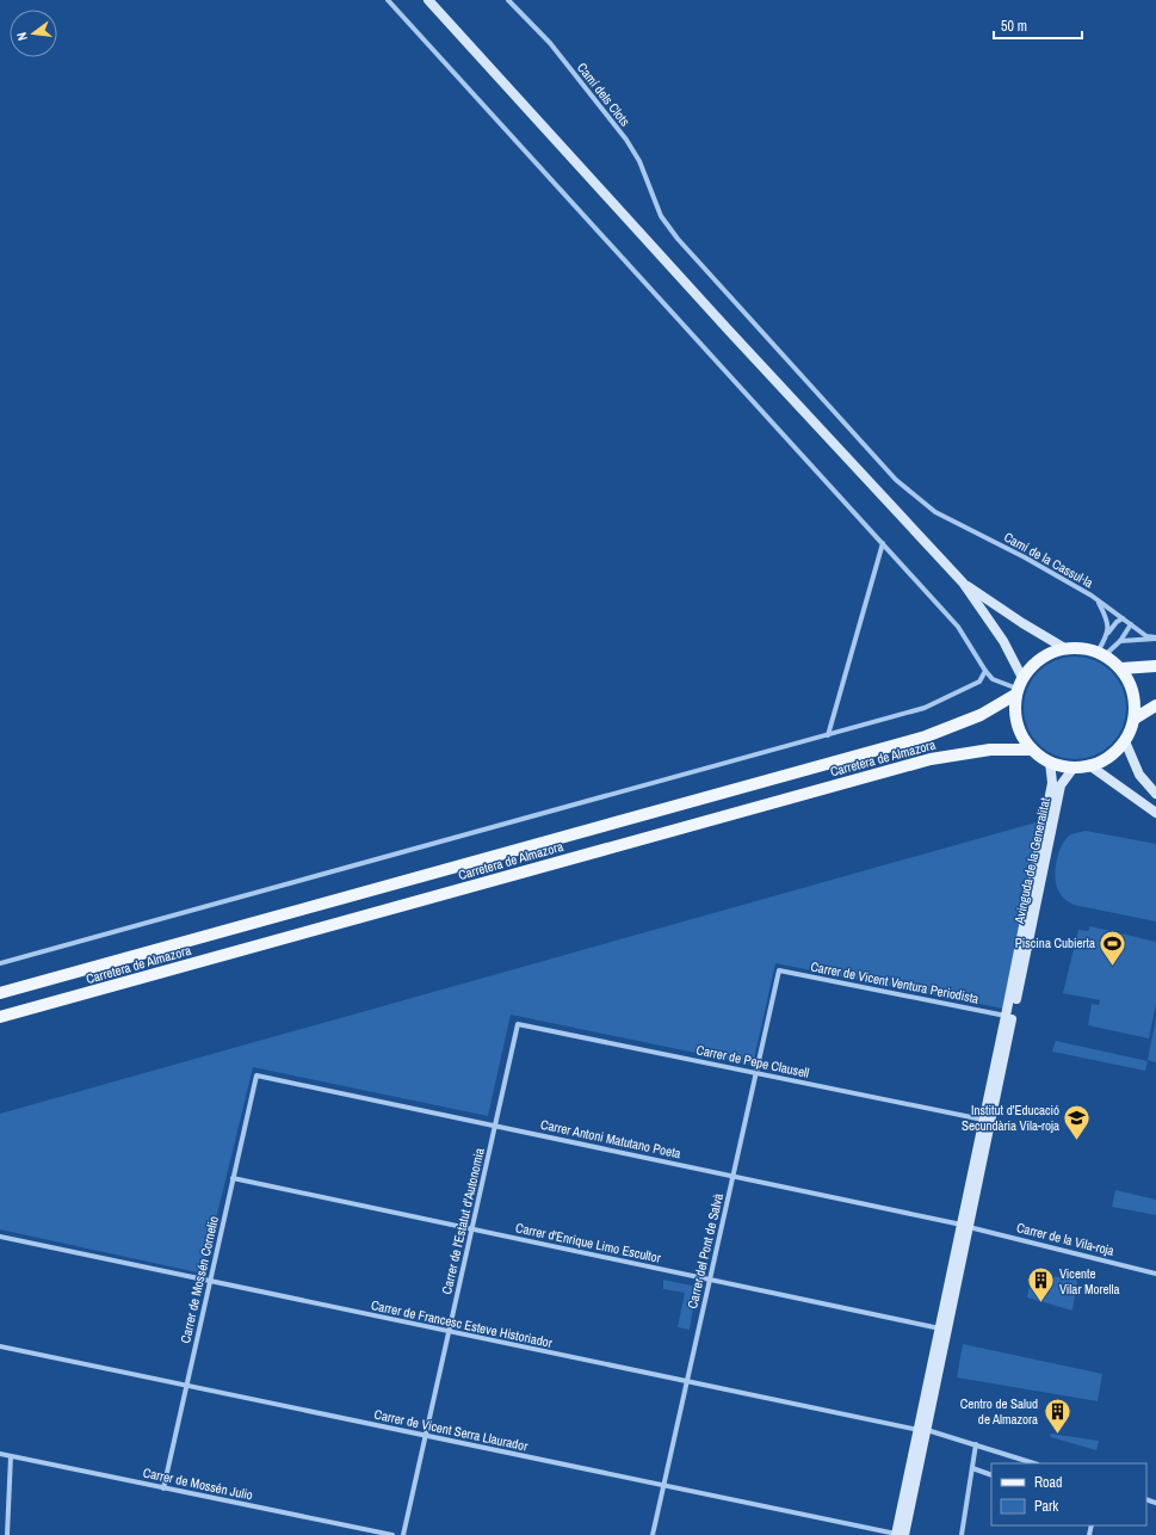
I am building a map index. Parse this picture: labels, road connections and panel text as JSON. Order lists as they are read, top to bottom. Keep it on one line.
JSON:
{"streets":{"main road":["Carretera de Almazora"],"street":["Camí dels Clots","Camí de la Cassul·la","Avinguda de la Generalitat","Carrer de Vicent Ventura Periodista","Carrer de Pepe Clausell","Carrer Antoni Matutano Poeta","Carrer de l'Estatut d'Autonomia","Carrer de la Vila-roja","Carrer d'Enrique Limo Escultor","Carrer del Pont de Salvà","Carrer de Mossén Cornelio","Carrer de Francesc Esteve Historiador","Carrer de Vicent Serra Llaurador","Carrer de Mossén Julio"]},"crossings":[["Camí dels Clots","Camí de la Cassul·la"],["Carretera de Almazora","Avinguda de la Generalitat"],["Avinguda de la Generalitat","Carrer de Vicent Ventura Periodista"],["Avinguda de la Generalitat","Carrer de Pepe Clausell"],["Avinguda de la Generalitat","Carrer Antoni Matutano Poeta"],["Avinguda de la Generalitat","Carrer de la Vila-roja"],["Avinguda de la Generalitat","Carrer d'Enrique Limo Escultor"],["Avinguda de la Generalitat","Carrer de Francesc Esteve Historiador"],["Avinguda de la Generalitat","Carrer de Vicent Serra Llaurador"],["Carrer de Vicent Ventura Periodista","Carrer del Pont de Salvà"],["Carrer de Pepe Clausell","Carrer de l'Estatut d'Autonomia"],["Carrer de Pepe Clausell","Carrer del Pont de Salvà"],["Carrer Antoni Matutano Poeta","Carrer de l'Estatut d'Autonomia"],["Carrer Antoni Matutano Poeta","Carrer de la Vila-roja"],["Carrer Antoni Matutano Poeta","Carrer del Pont de Salvà"],["Carrer Antoni Matutano Poeta","Carrer de Mossén Cornelio"],["Carrer de l'Estatut d'Autonomia","Carrer d'Enrique Limo Escultor"],["Carrer de l'Estatut d'Autonomia","Carrer de Francesc Esteve Historiador"],["Carrer de l'Estatut d'Autonomia","Carrer de Vicent Serra Llaurador"],["Carrer d'Enrique Limo Escultor","Carrer del Pont de Salvà"],["Carrer d'Enrique Limo Escultor","Carrer de Mossén Cornelio"],["Carrer del Pont de Salvà","Carrer de Francesc Esteve Historiador"],["Carrer del Pont de Salvà","Carrer de Vicent Serra Llaurador"],["Carrer de Mossén Cornelio","Carrer de Francesc Esteve Historiador"],["Carrer de Mossén Cornelio","Carrer de Vicent Serra Llaurador"],["Carrer de Mossén Cornelio","Carrer de Mossén Julio"]],"places":{"sports":["Piscina Cubierta"],"school or university":["Institut d'Educació Secundària Vila-roja"],"building":["Vicente Vilar Morella","Centro de Salud de Almazora"]},"legend":["Road","Park"],"scale_bar":"50 m","north":"left"}
